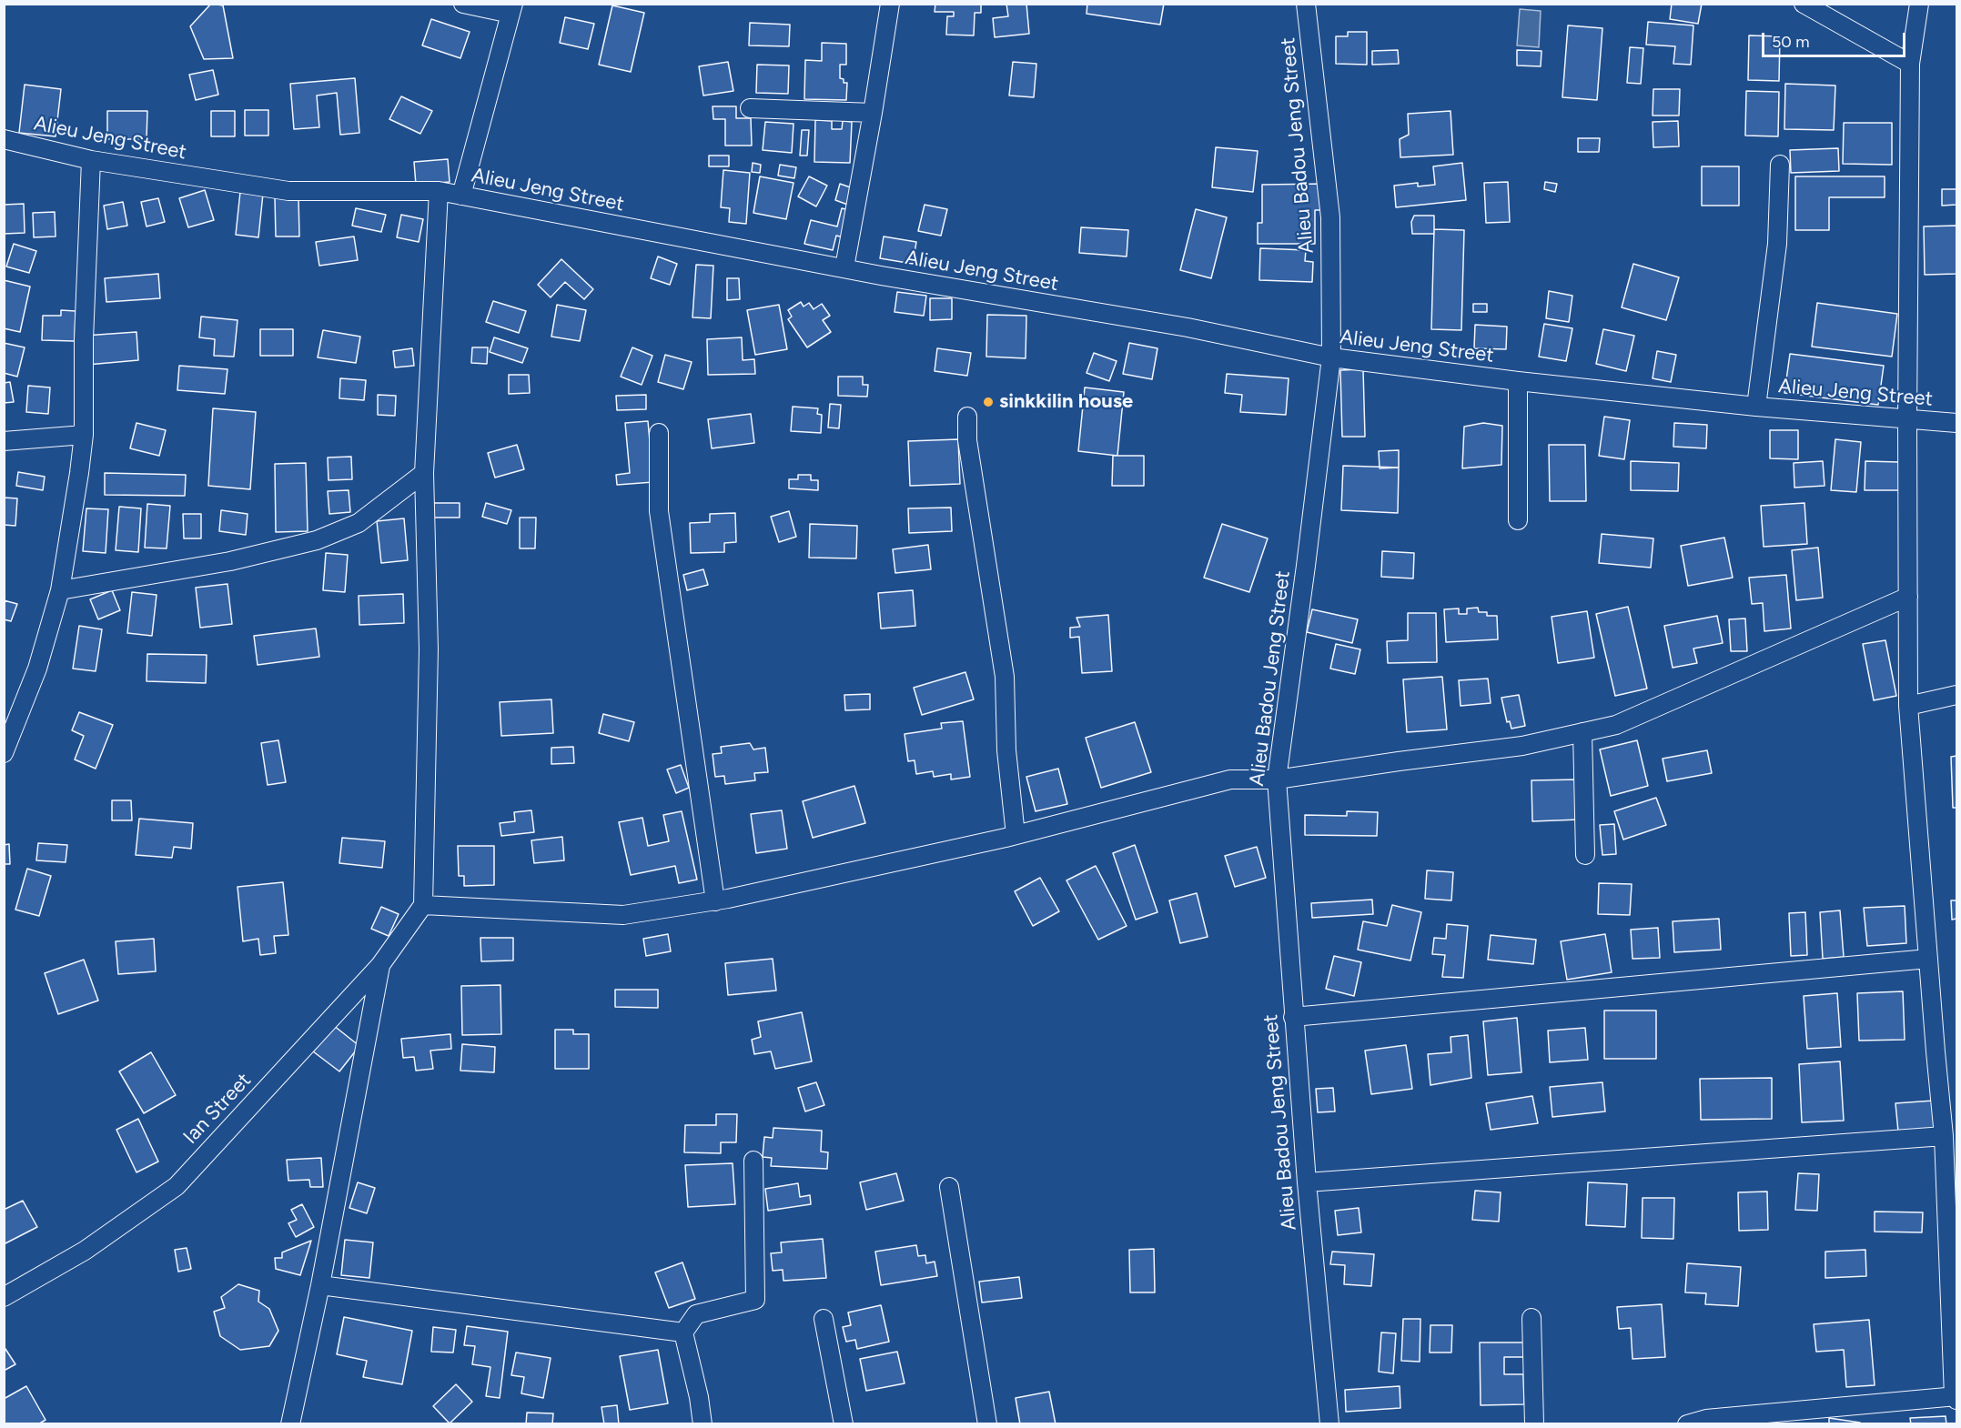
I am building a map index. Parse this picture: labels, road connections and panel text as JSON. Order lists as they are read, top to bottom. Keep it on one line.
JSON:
{"streets":{"street":["Alieu Jeng Street","Alieu Badou Jeng Street","Ian Street"]},"crossings":[["Alieu Jeng Street","Alieu Badou Jeng Street"]],"places":["sinkkilin house"],"scale_bar":"50 m"}
